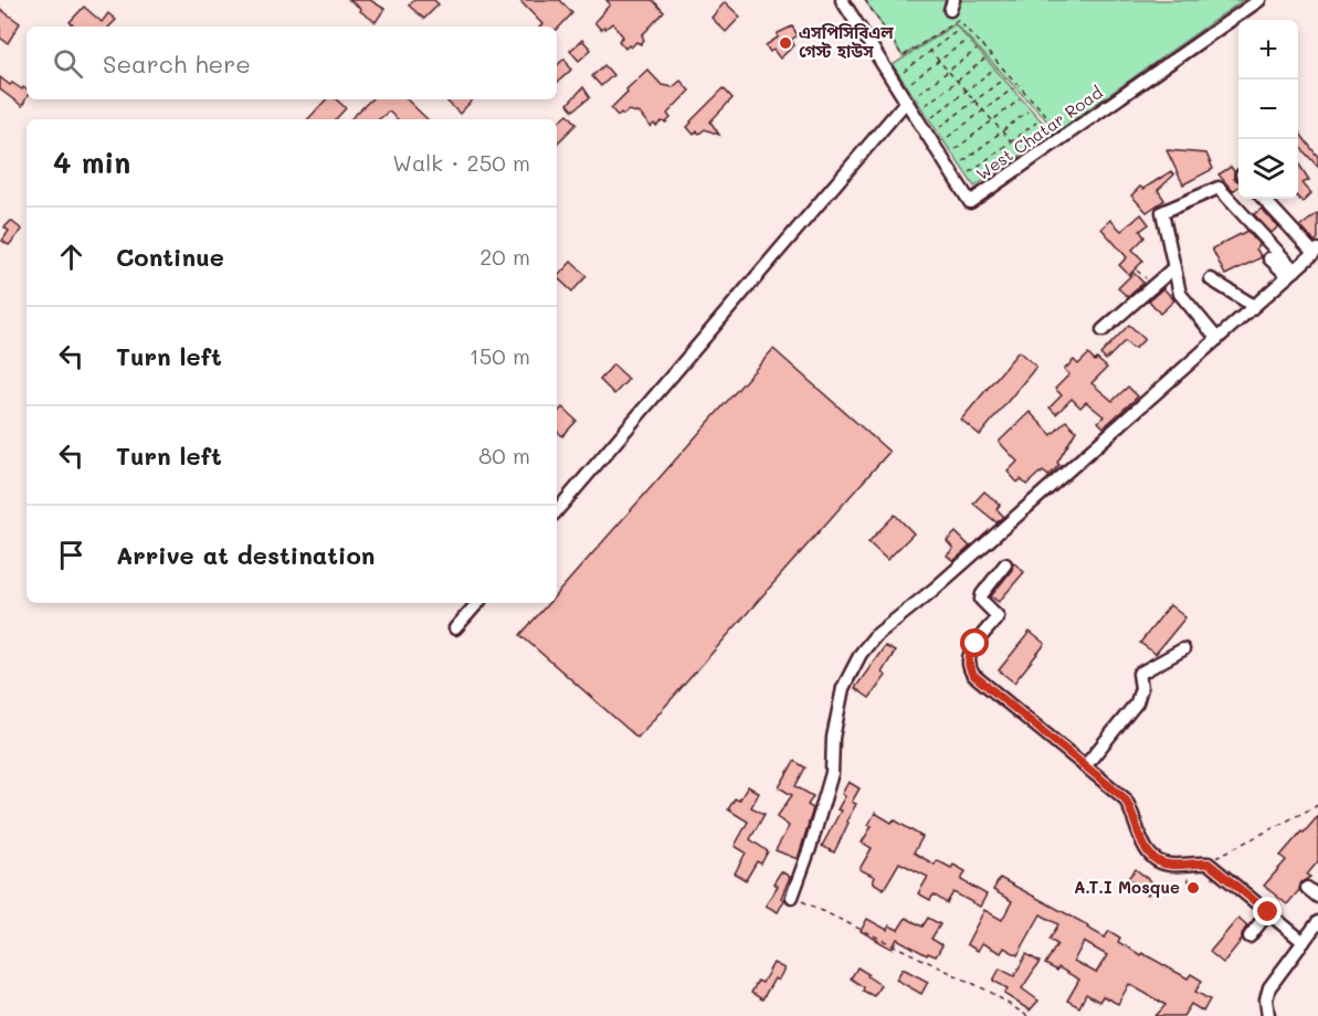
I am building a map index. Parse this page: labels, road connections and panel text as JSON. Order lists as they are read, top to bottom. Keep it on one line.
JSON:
{"streets":{"street":["West Chatar Road"]},"places":["এসপিসিবিএল গেস্ট হাউস","A.T.I Mosque"],"page":{"map_buttons":["+","−"],"search":"Search here","heading":["4 min","Walk · 250 m"],"list":[["Continue","20 m"],["Turn left","150 m"],["Turn left","80 m"],"Arrive at destination"]}}
